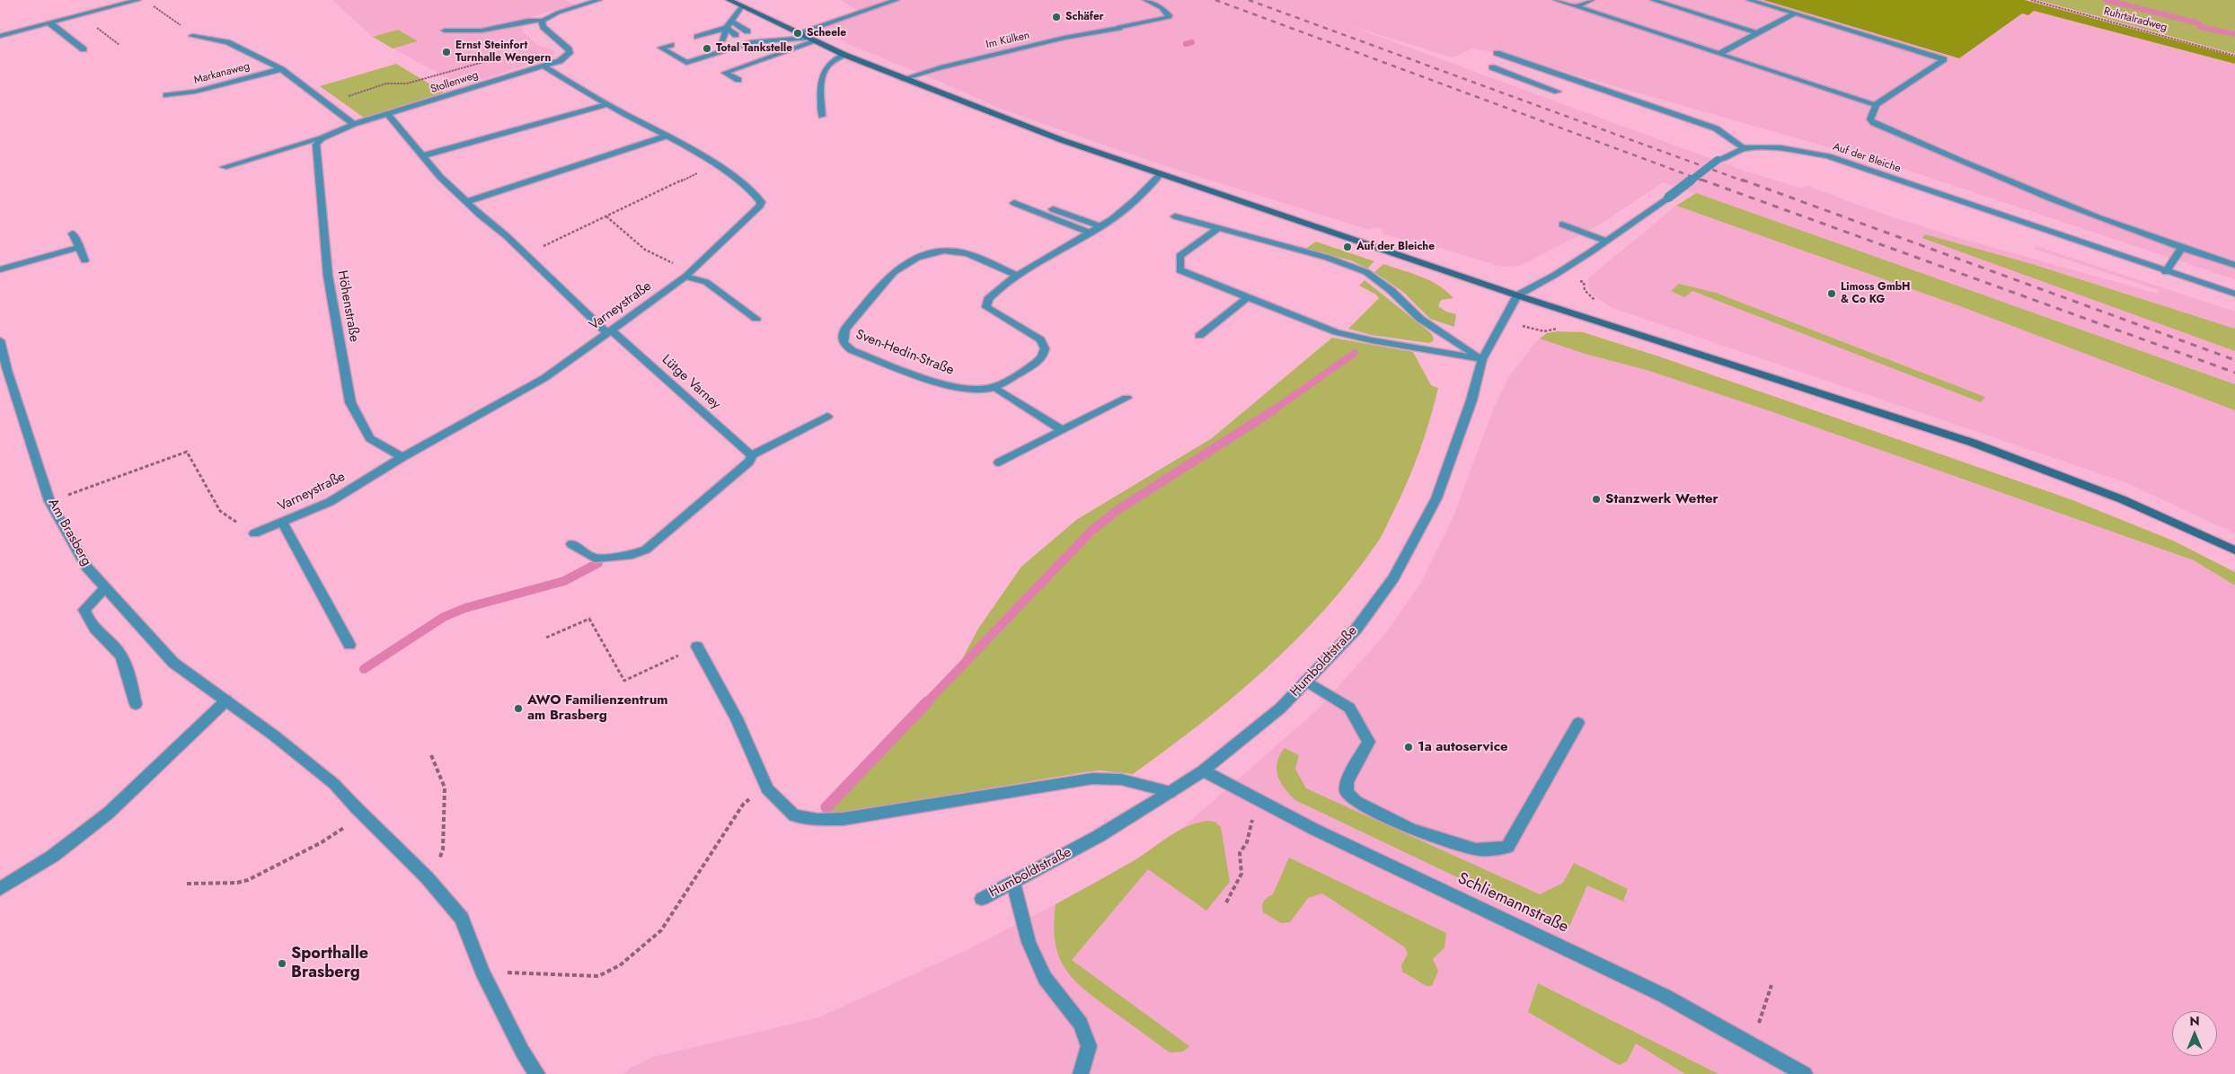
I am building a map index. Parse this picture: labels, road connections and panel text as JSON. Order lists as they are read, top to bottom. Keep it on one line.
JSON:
{"streets":{"street":["Im Külken","Markanaweg","Stollenweg","Auf der Bleiche","Höhenstraße","Varneystraße","Sven-Hedin-Straße","Lütge Varney","Am Brasberg","Humboldtstraße","Schliemannstraße"],"path":["Ruhrtalradweg"]},"crossings":[["Markanaweg","Stollenweg"],["Stollenweg","Höhenstraße"],["Stollenweg","Varneystraße"],["Stollenweg","Lütge Varney"],["Auf der Bleiche","Humboldtstraße"],["Höhenstraße","Varneystraße"],["Varneystraße","Lütge Varney"],["Humboldtstraße","Schliemannstraße"]],"places":["Schäfer","Scheele","Total Tankstelle","Ernst Steinfort Turnhalle Wengern","Auf der Bleiche","Limoss GmbH & Co KG","Stanzwerk Wetter","AWO Familienzentrum am Brasberg","1a autoservice","Sporthalle Brasberg"],"north":"top"}
